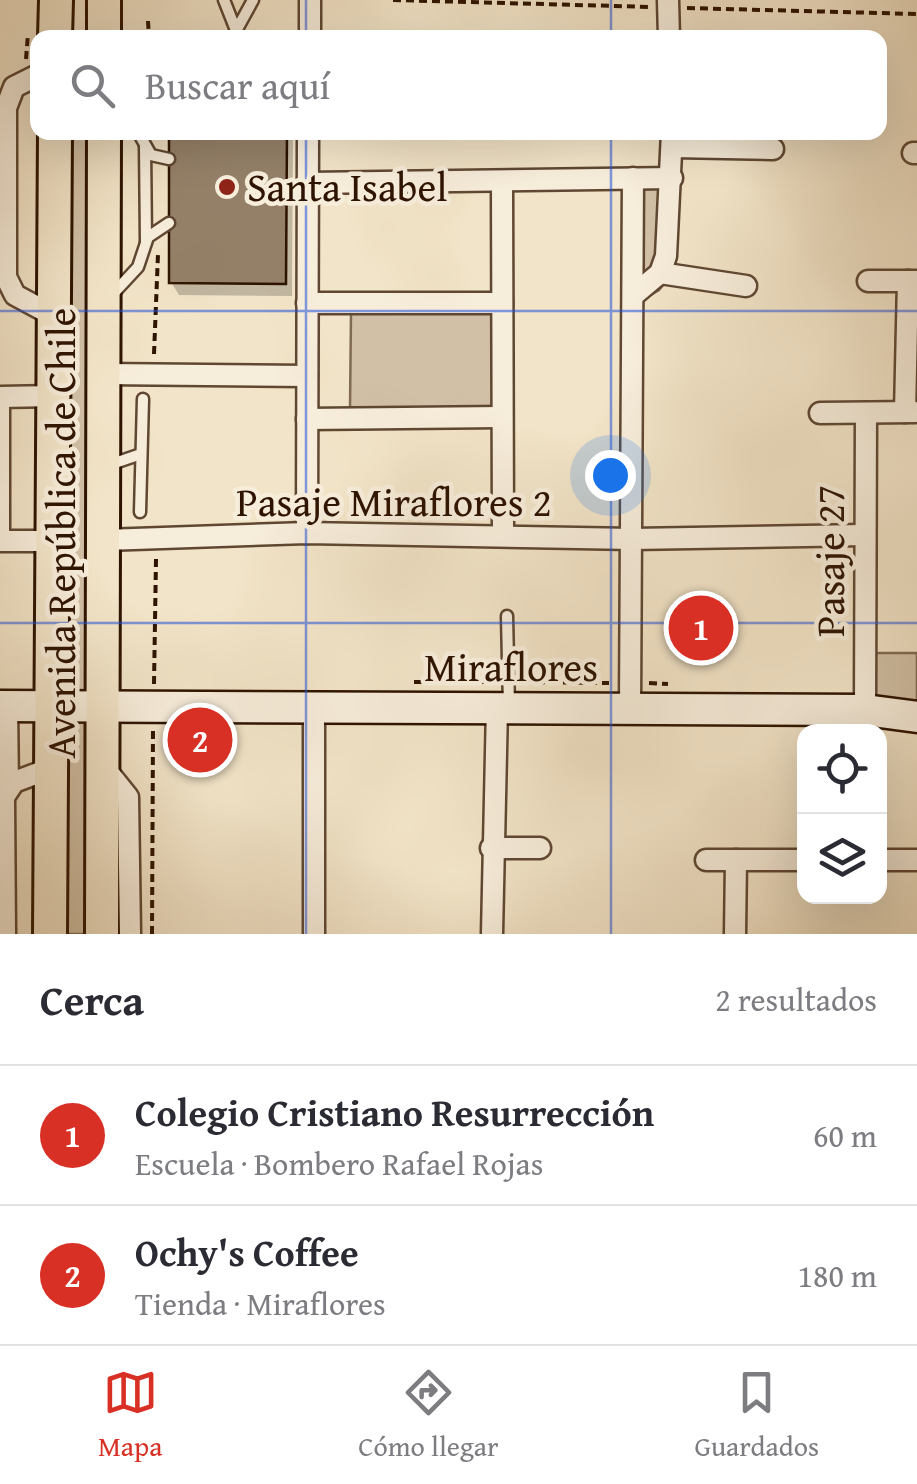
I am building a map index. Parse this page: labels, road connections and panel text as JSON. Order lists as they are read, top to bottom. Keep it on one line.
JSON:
{"streets":{"main road":["Avenida República de Chile"],"street":["Pasaje Miraflores 2","Pasaje 27","Miraflores"]},"crossings":[["Pasaje Miraflores 2","Avenida República de Chile"],["Pasaje Miraflores 2","Pasaje 27"],["Avenida República de Chile","Miraflores"],["Pasaje 27","Miraflores"]],"places":["Santa Isabel"],"page":{"search":"Buscar aquí","pins":["1","2"],"heading":["Cerca","2 resultados"],"list":[{"mark":"1","name":"Colegio Cristiano Resurrección","note":"Escuela · Bombero Rafael Rojas","value":"60 m"},{"mark":"2","name":"Ochy's Coffee","note":"Tienda · Miraflores","value":"180 m"}],"nav":["Mapa","Cómo llegar","Guardados"]}}
